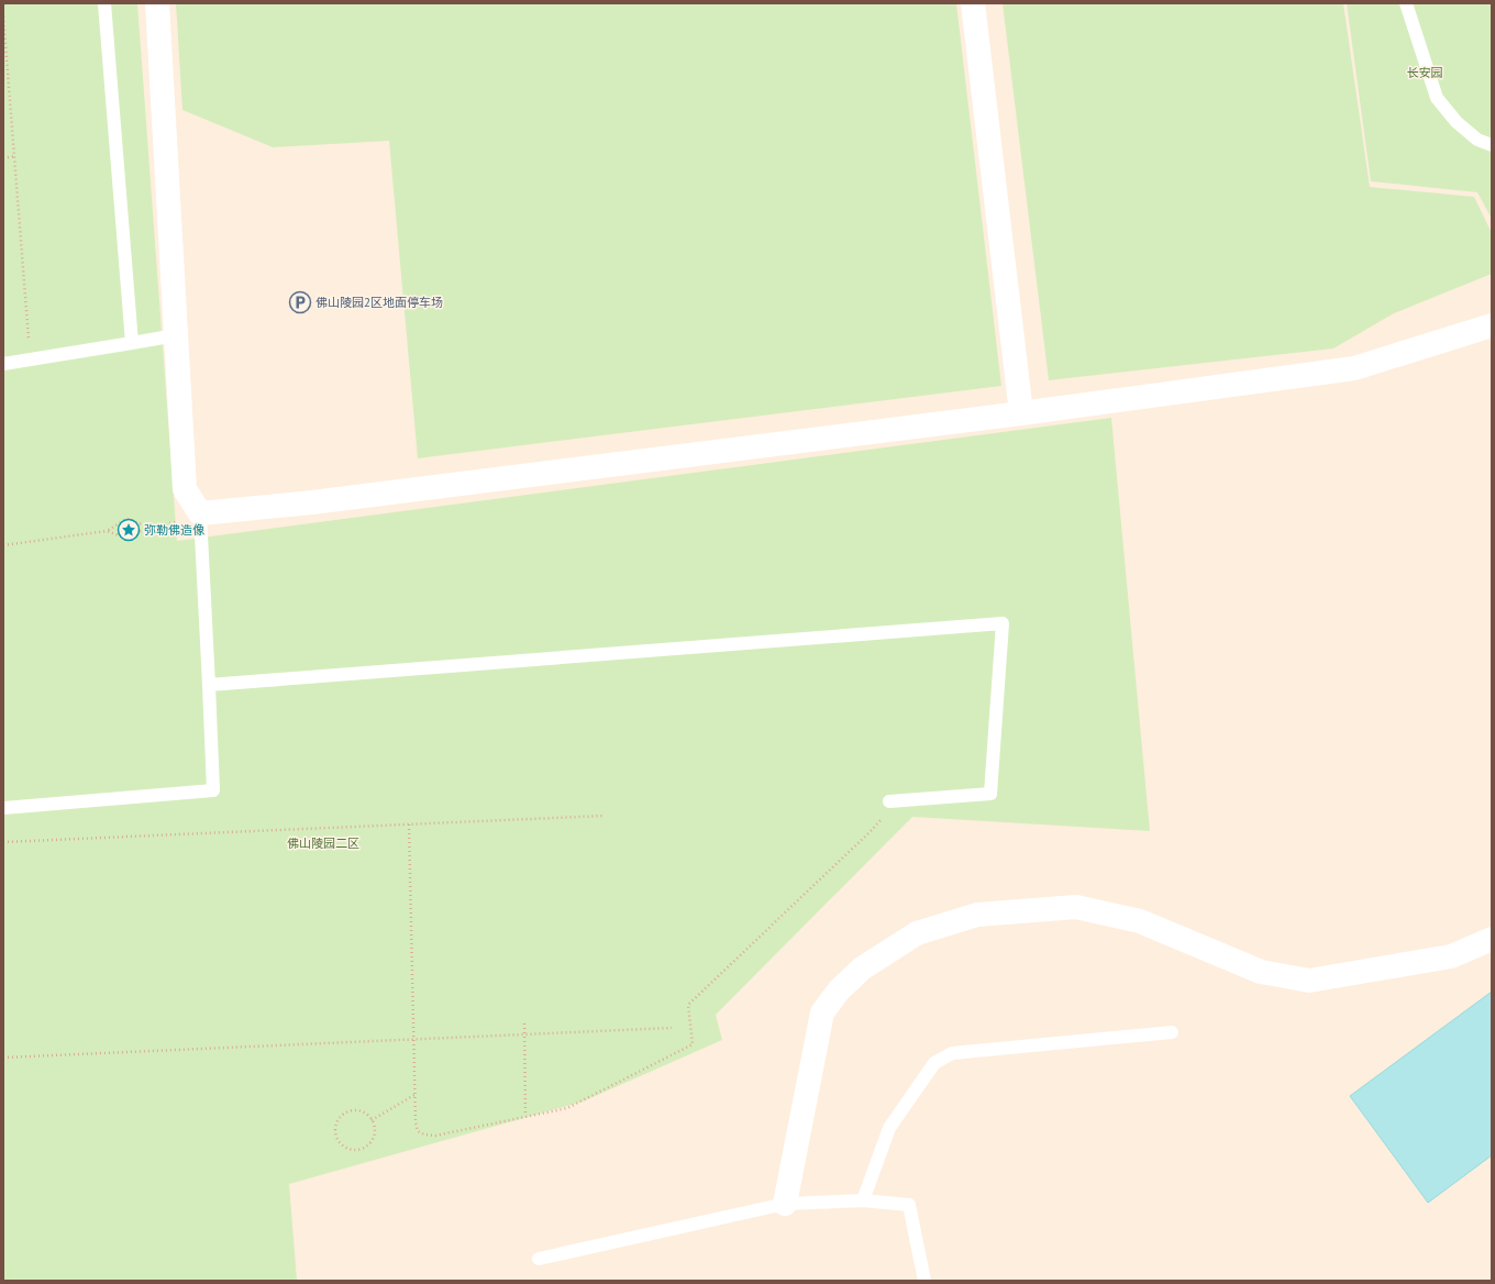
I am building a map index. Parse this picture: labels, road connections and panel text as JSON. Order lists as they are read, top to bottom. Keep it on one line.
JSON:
{"parks":["长安园","佛山陵园二区"],"places":{"parking":["佛山陵园2区地面停车场"],"place":["弥勒佛造像"]}}
